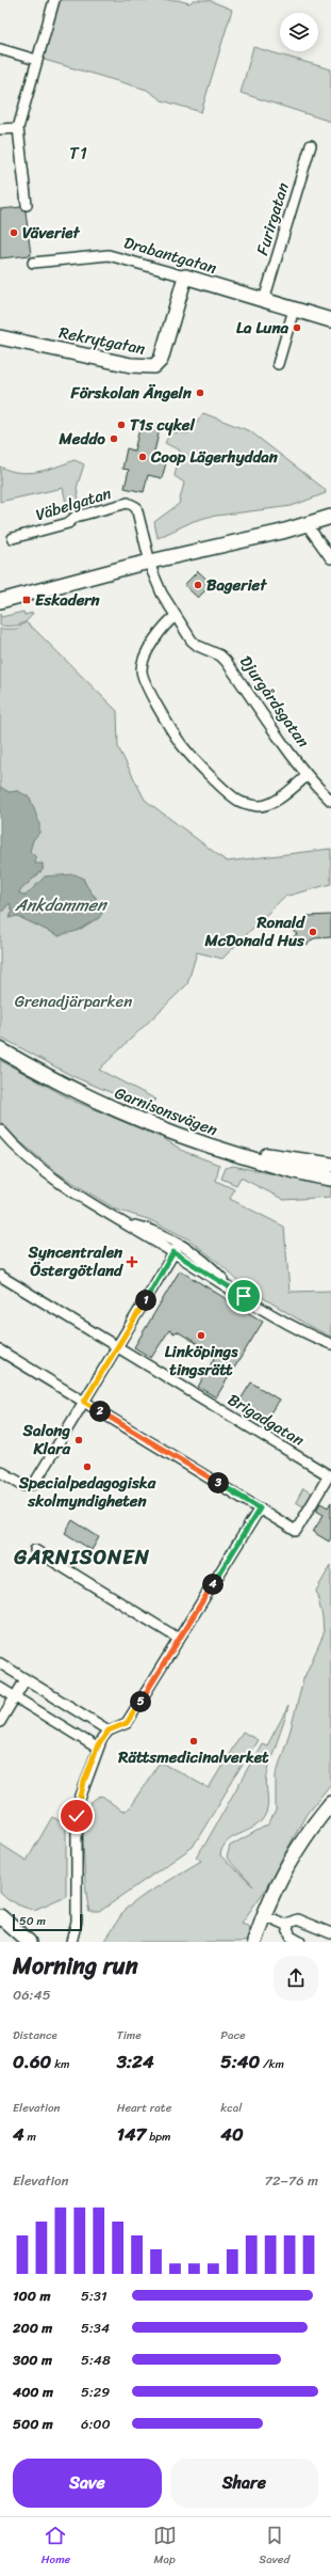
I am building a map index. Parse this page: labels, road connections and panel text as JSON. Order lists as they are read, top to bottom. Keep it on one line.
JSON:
{"streets":{"street":["Furirgatan","Drabantgatan","Rekrytgatan","Väbelgatan","Djurgårdsgatan","Garnisonsvägen","Brigadgatan"]},"crossings":[["Furirgatan","Drabantgatan"],["Drabantgatan","Rekrytgatan"],["Väbelgatan","Djurgårdsgatan"]],"districts":["T1","GARNISONEN"],"water":["Ankdammen"],"parks":["Grenadjärparken"],"places":{"other":["Väveriet","La Luna","Förskolan Ängeln","T1s cykel","Meddo","Coop Lägerhyddan","Bageriet","Ronald McDonald Hus","Linköpings tingsrätt","Salong Klara","Specialpedagogiska skolmyndigheten","Rättsmedicinalverket"],"transit":["Eskadern"],"health":["Syncentralen Östergötland"]},"scale_bar":"50 m","page":{"pins":["1","2","3","4","5"],"scale":"50 m","heading":["Morning run","06:45"],"stats":[["Distance","0.60 km"],["Time","3:24"],["Pace","5:40 /km"],["Elevation","4 m"],["Heart rate","147 bpm"],["kcal","40"]],"chart":["Elevation","72–76 m"],"list":[{"name":"100 m","note":"5:31"},{"name":"200 m","note":"5:34"},{"name":"300 m","note":"5:48"},{"name":"400 m","note":"5:29"},{"name":"500 m","note":"6:00"}],"buttons":["Save","Share"],"tabs":["Home","Map","Saved"]}}
